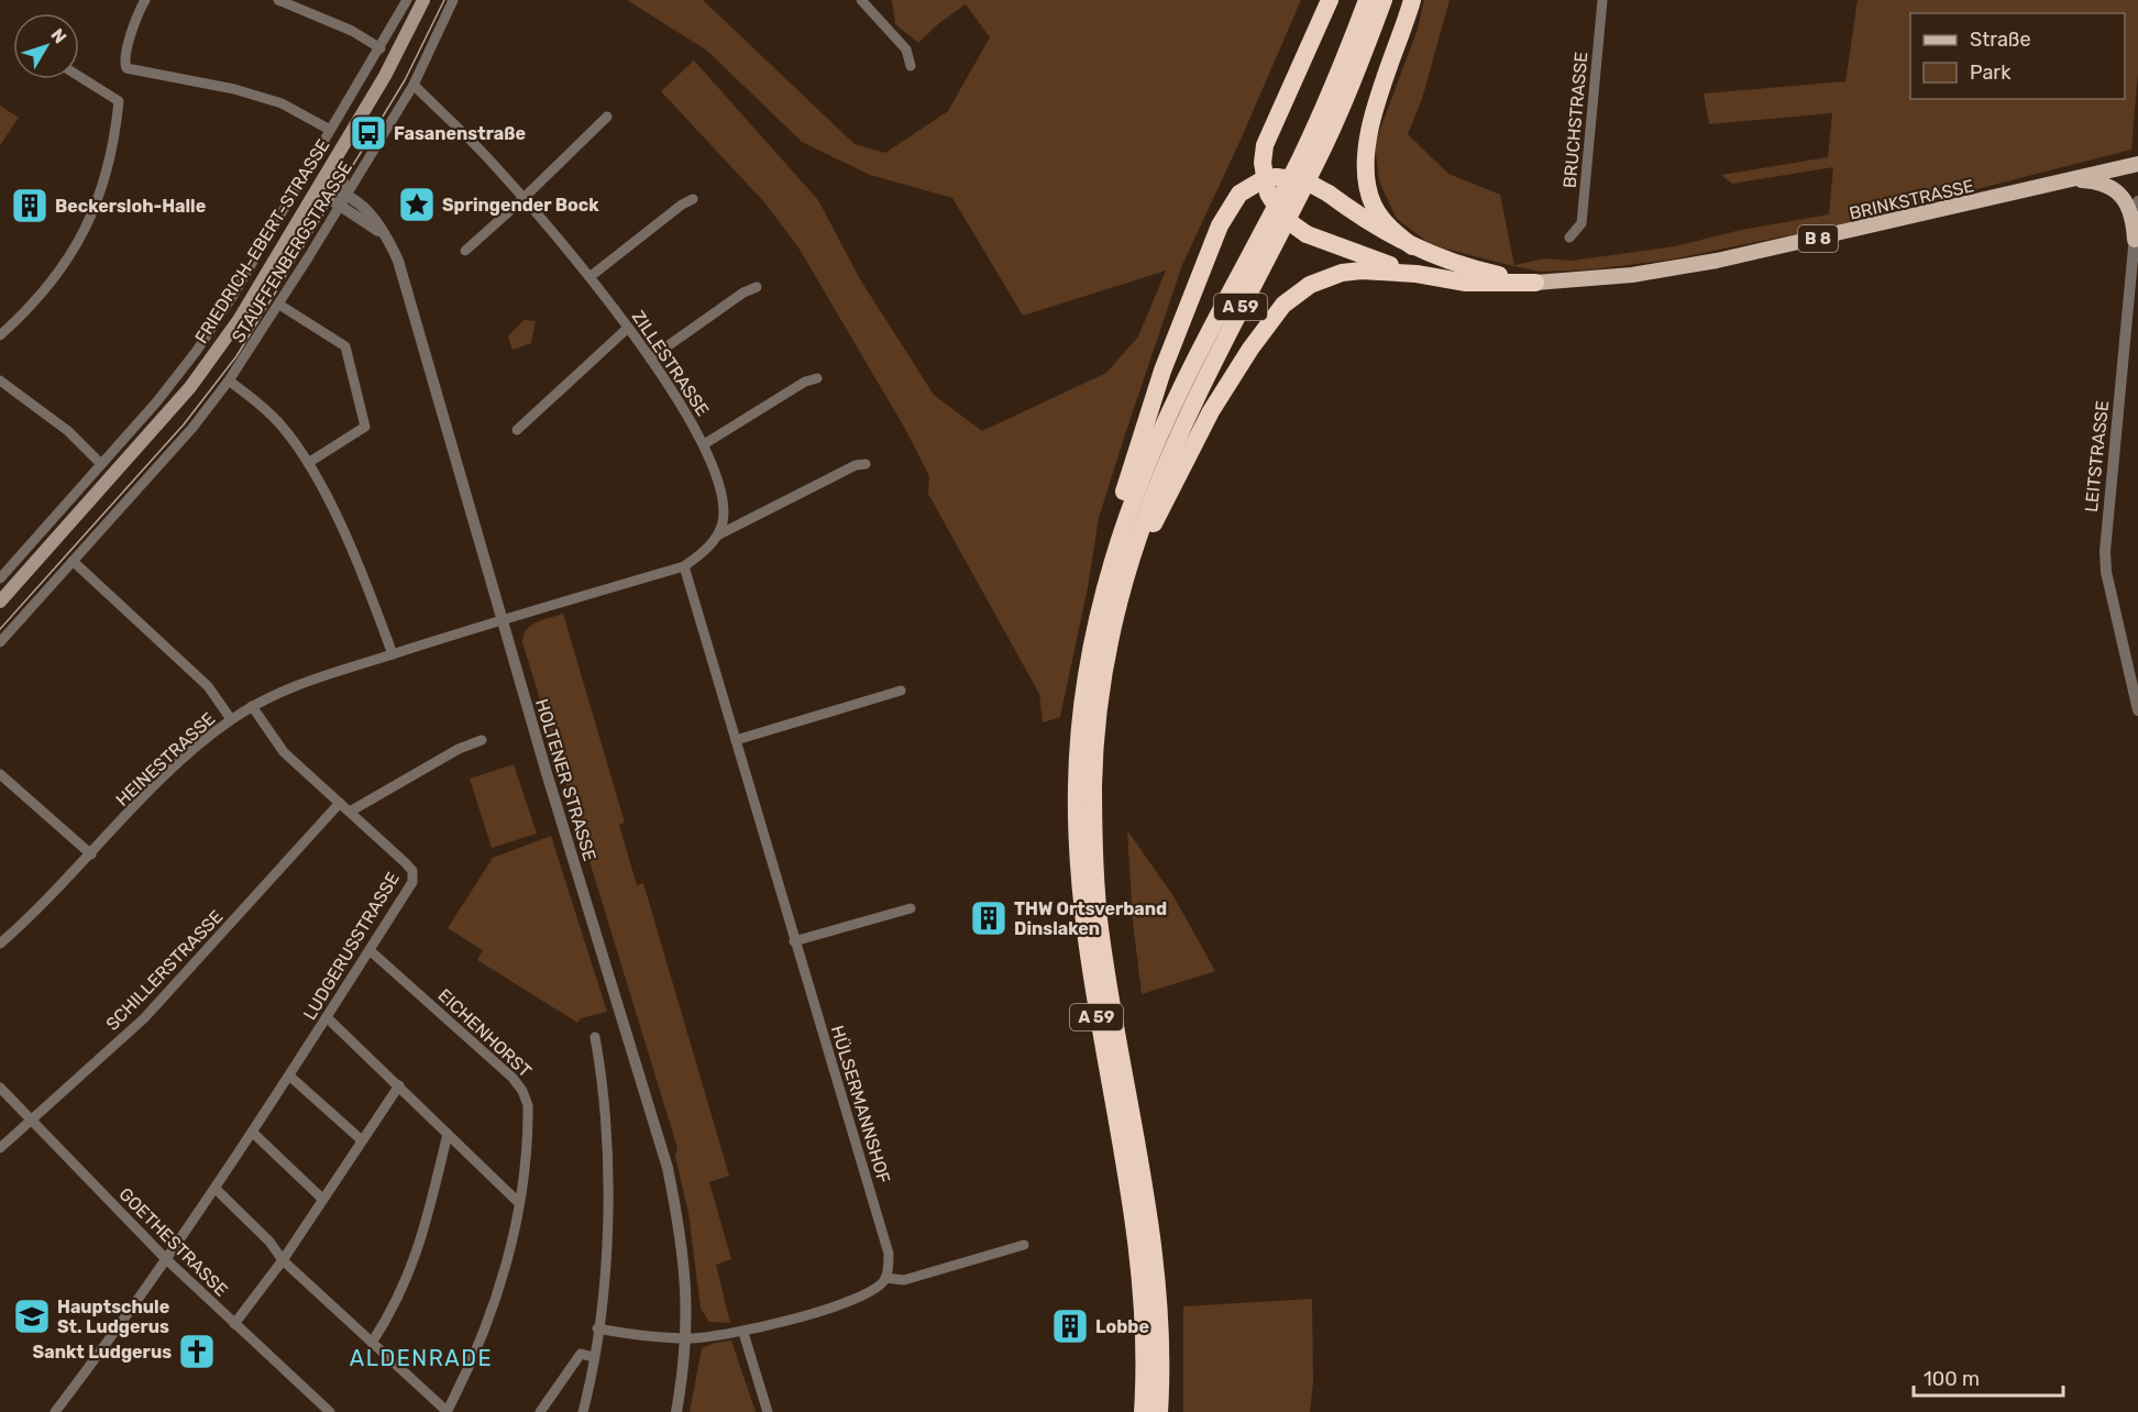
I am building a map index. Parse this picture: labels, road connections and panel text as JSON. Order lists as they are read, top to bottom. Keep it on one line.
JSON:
{"streets":{"highway":["A 59"],"main road":["BRINKSTRASSE","B 8","FRIEDRICH-EBERT-STRASSE"],"street":["BRUCHSTRASSE","STAUFFENBERGSTRASSE","ZILLESTRASSE","LEITSTRASSE","HEINESTRASSE","HOLTENER STRASSE","LUDGERUSSTRASSE","SCHILLERSTRASSE","EICHENHORST","HÜLSERMANNSHOF","GOETHESTRASSE"]},"crossings":[["FRIEDRICH-EBERT-STRASSE","HOLTENER STRASSE"],["STAUFFENBERGSTRASSE","ZILLESTRASSE"],["STAUFFENBERGSTRASSE","HOLTENER STRASSE"],["HEINESTRASSE","HOLTENER STRASSE"],["HEINESTRASSE","LUDGERUSSTRASSE"],["LUDGERUSSTRASSE","SCHILLERSTRASSE"],["LUDGERUSSTRASSE","EICHENHORST"],["LUDGERUSSTRASSE","GOETHESTRASSE"],["SCHILLERSTRASSE","GOETHESTRASSE"]],"districts":["ALDENRADE"],"places":{"bus stop":["Fasanenstraße"],"place":["Springender Bock"],"building":["Beckersloh-Halle","THW Ortsverband Dinslaken","Lobbe"],"school or university":["Hauptschule St. Ludgerus"],"church":["Sankt Ludgerus"]},"legend":["Straße","Park"],"scale_bar":"100 m","north":"top right"}
